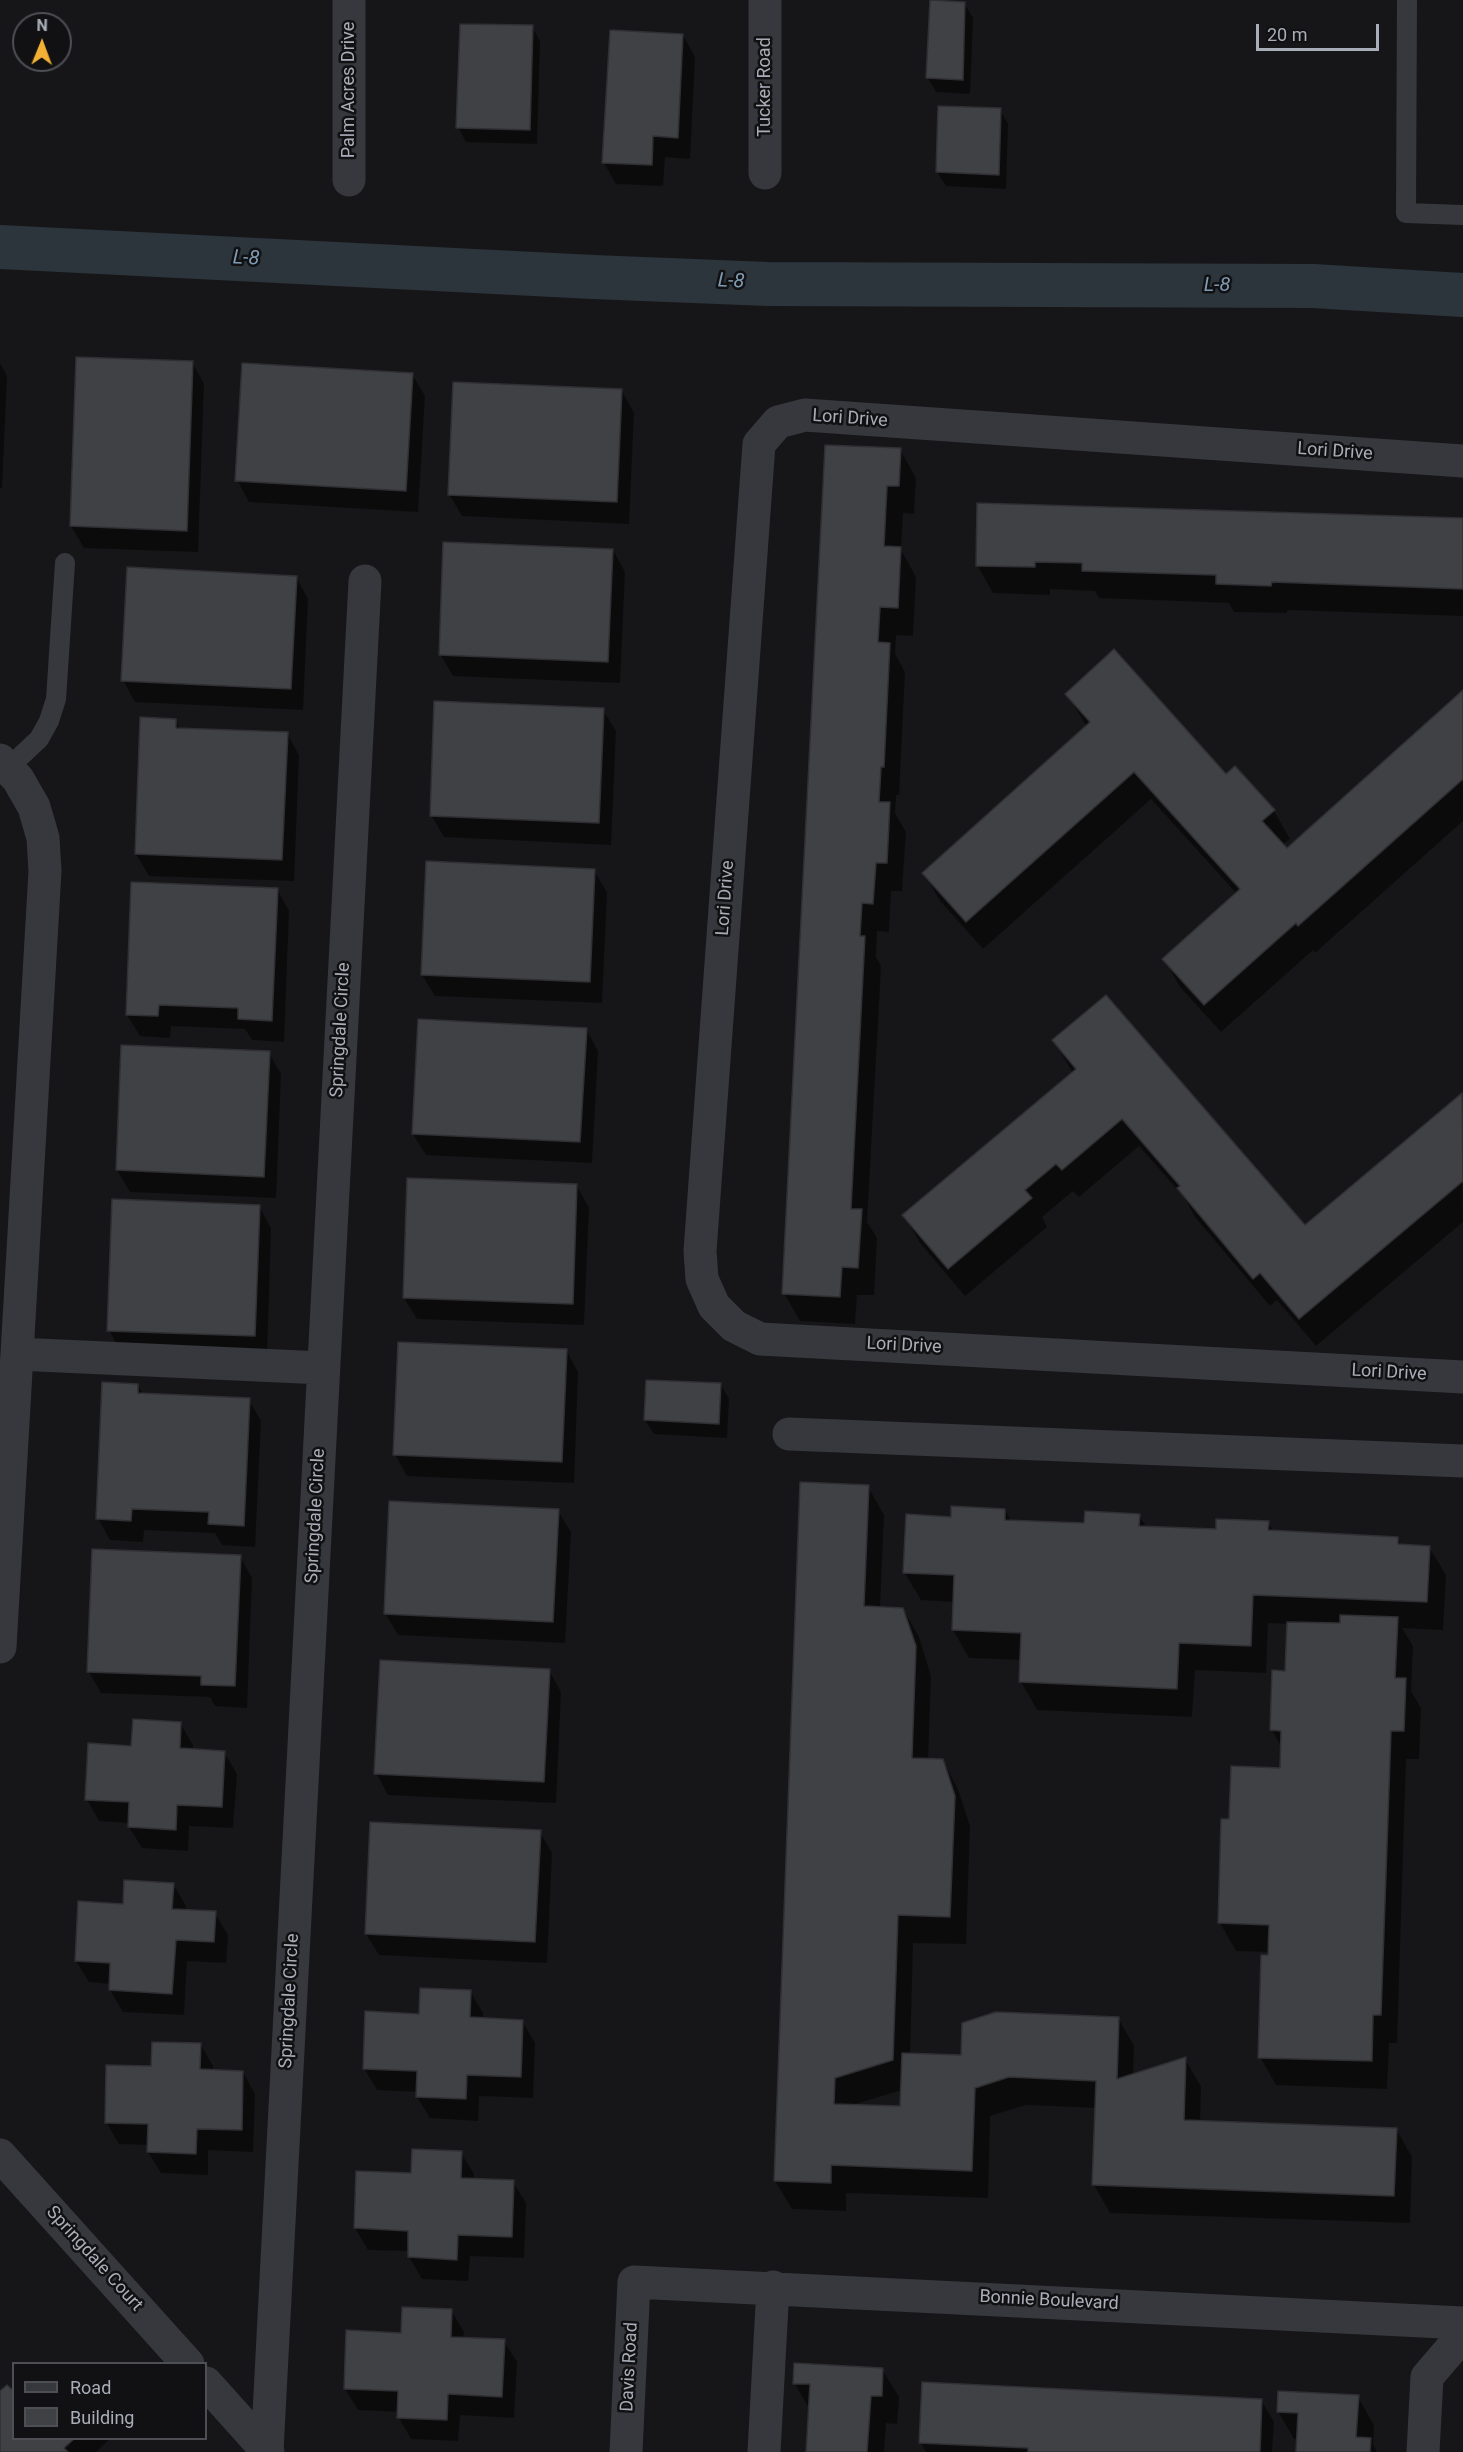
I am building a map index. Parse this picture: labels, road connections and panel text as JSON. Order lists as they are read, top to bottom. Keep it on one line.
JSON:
{"streets":{"street":["Tucker Road","Palm Acres Drive","Lori Drive","Springdale Circle","Springdale Court","Bonnie Boulevard","Davis Road"]},"crossings":[["Bonnie Boulevard","Davis Road"]],"water":["L-8"],"legend":["Road","Building"],"scale_bar":"20 m","north":"top"}
